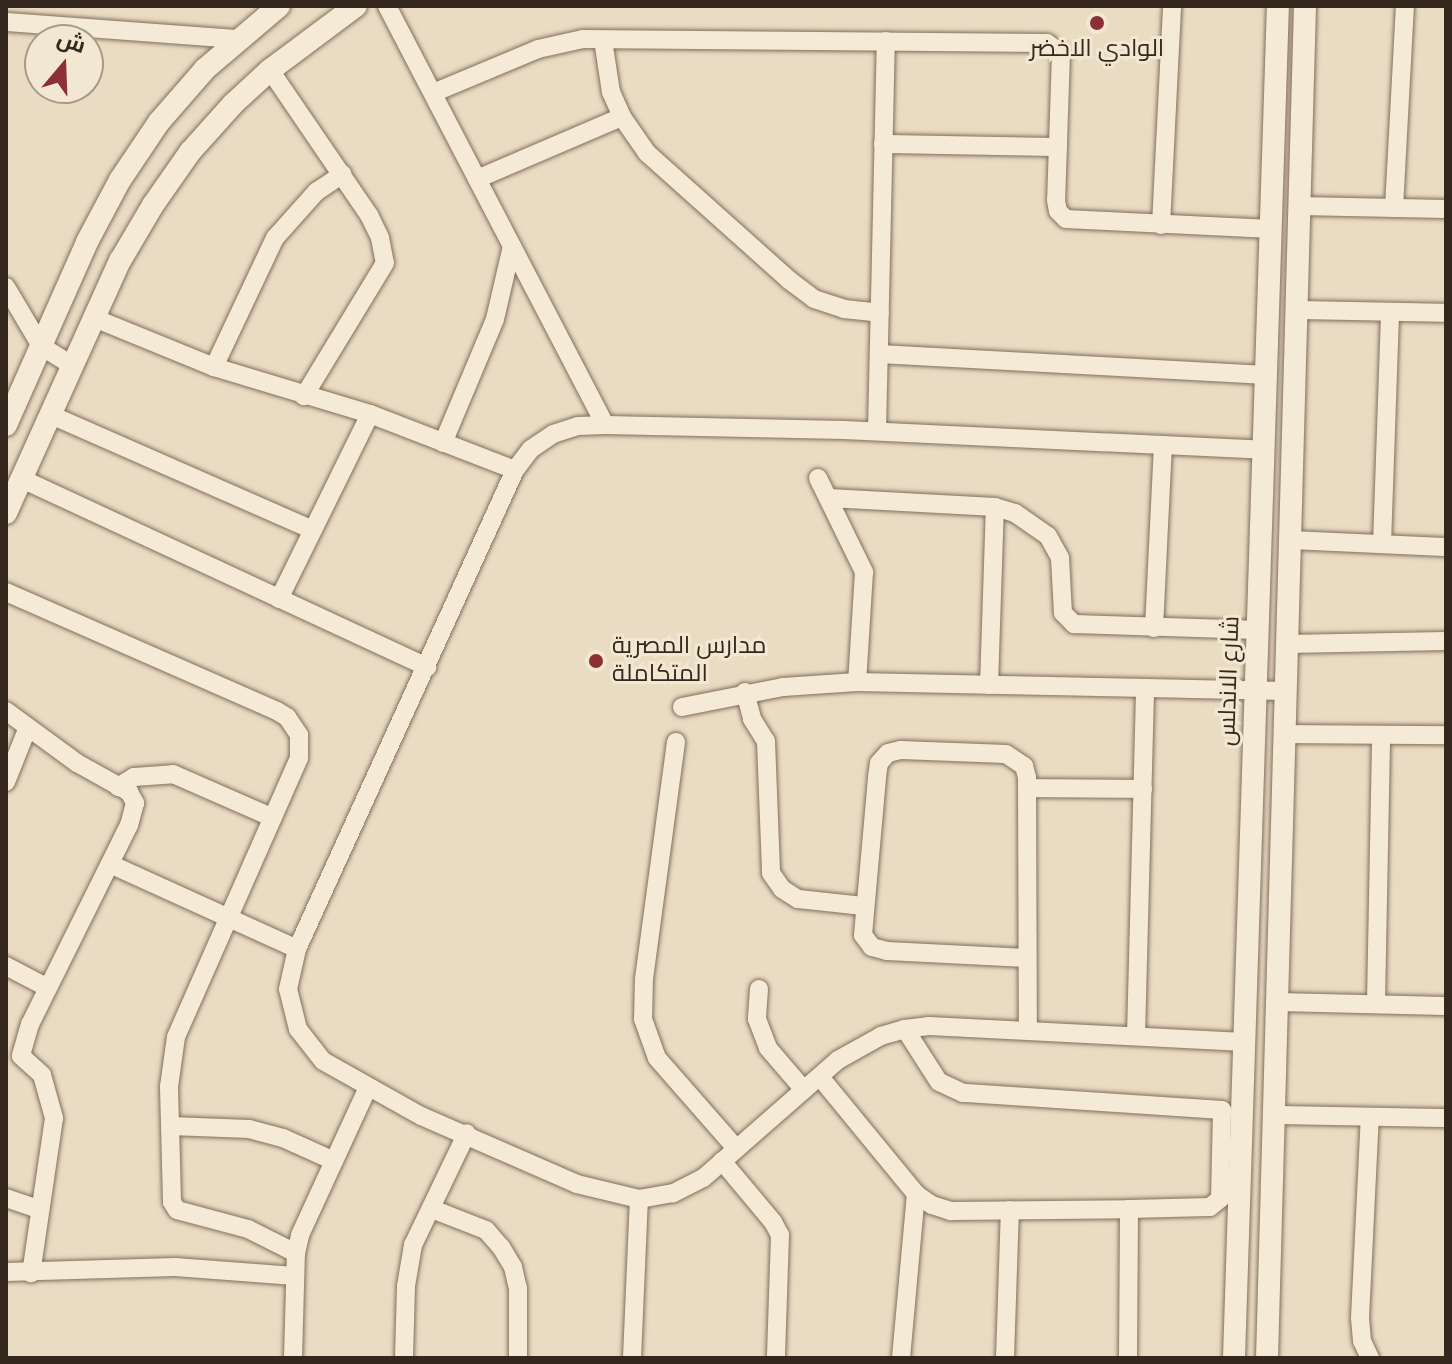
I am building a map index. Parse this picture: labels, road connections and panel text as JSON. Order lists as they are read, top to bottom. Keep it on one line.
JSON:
{"streets":{"street":["شارع الاندلس"]},"places":["الوادي الاخضر","مدارس المصرية المتكاملة"],"north":"top"}
